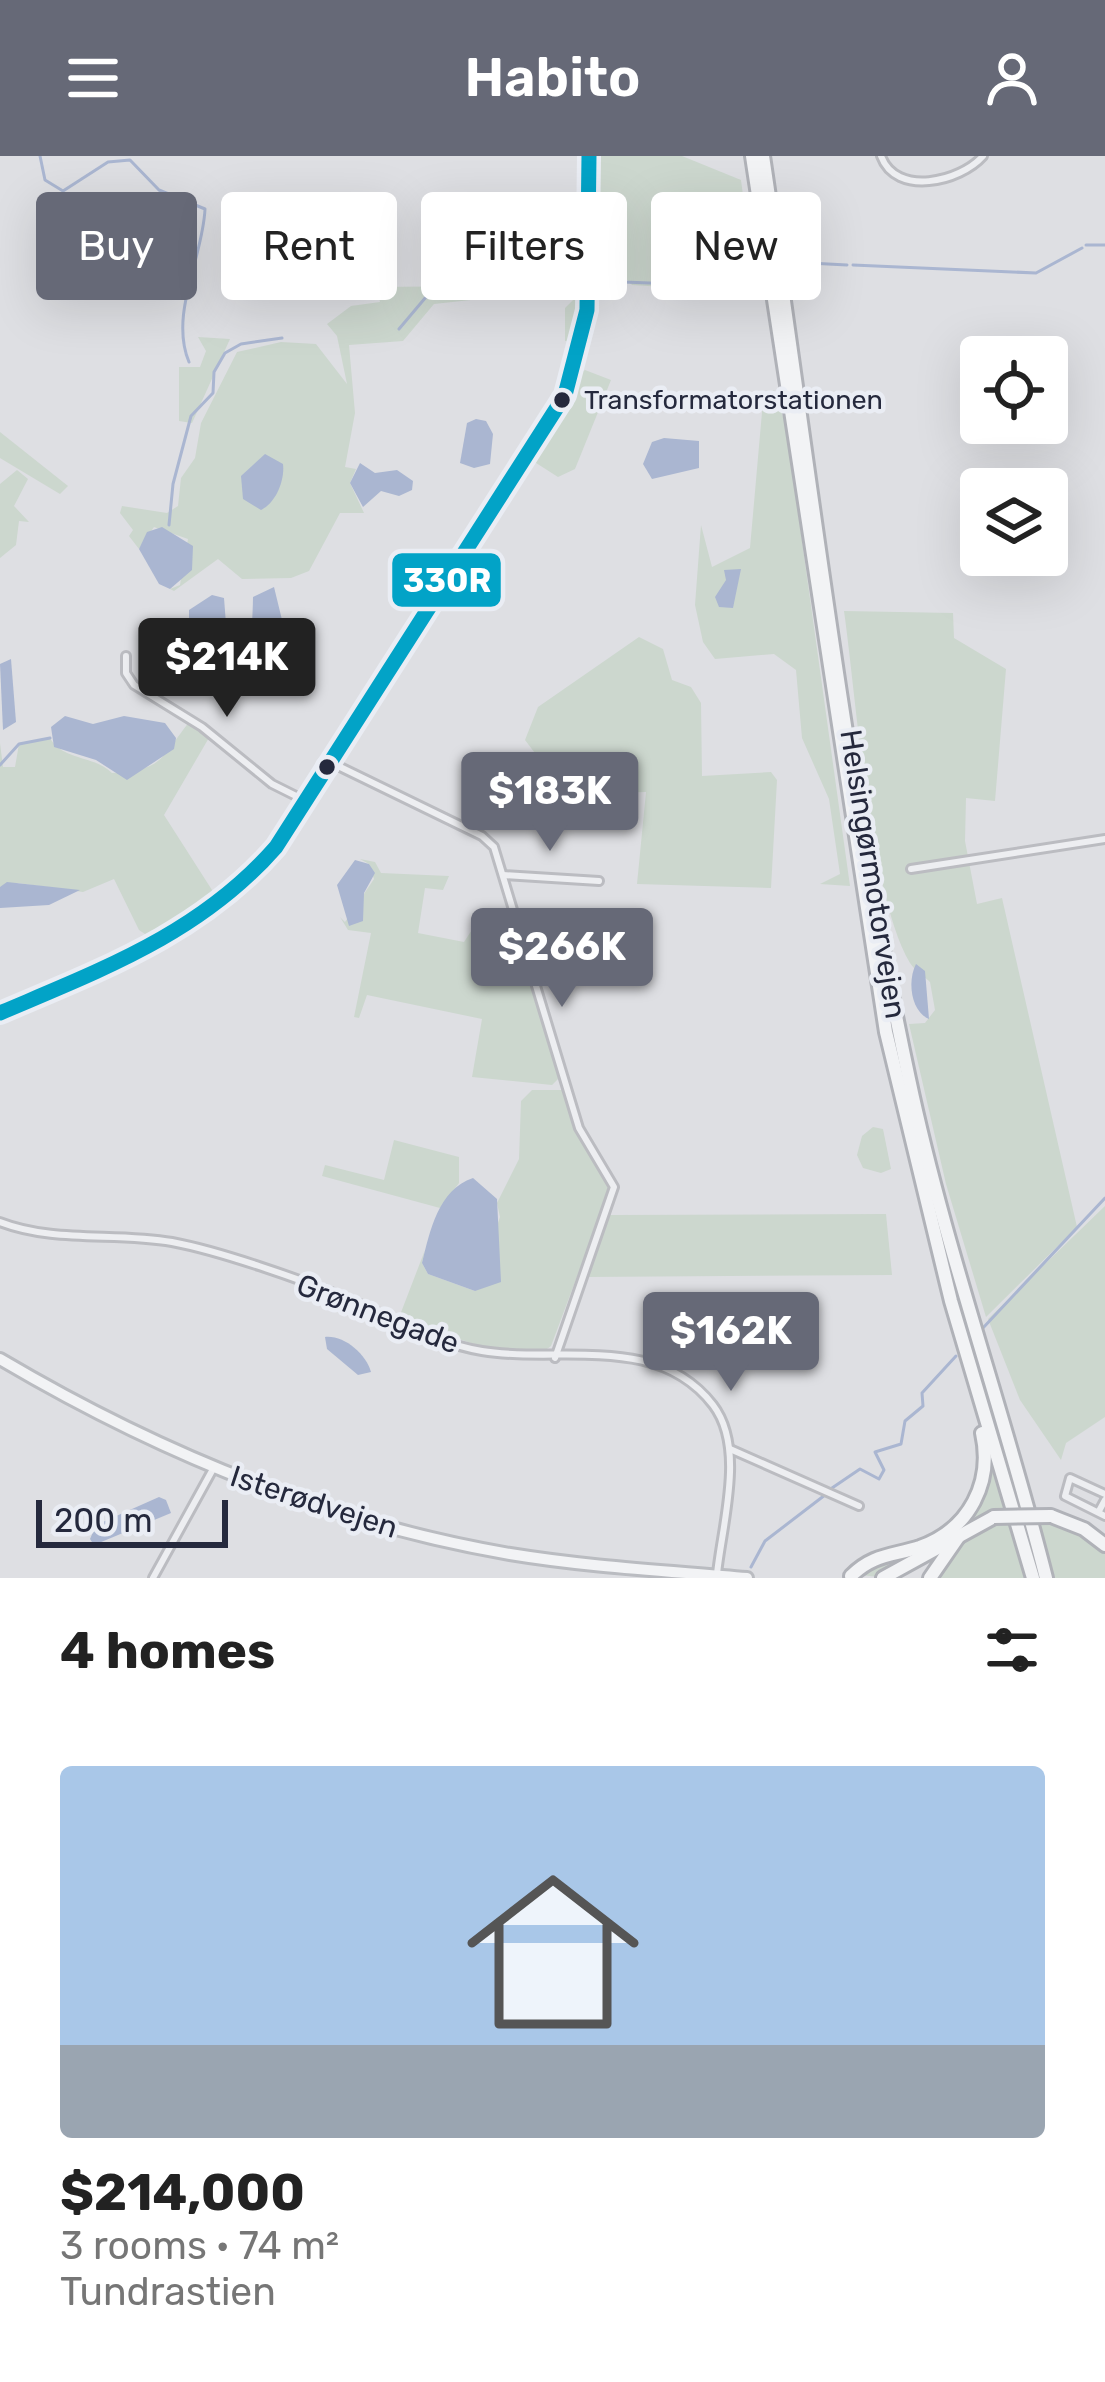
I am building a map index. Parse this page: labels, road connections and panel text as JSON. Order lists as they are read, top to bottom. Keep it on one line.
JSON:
{"streets":{"highway":["Helsingørmotorvejen"],"main road":["Isterødvejen"],"street":["Grønnegade"]},"places":["Transformatorstationen"],"lines":["transit line 330R"],"scale_bar":"200 m","page":{"header":"Habito","chip":["Buy","Rent","Filters","New"],"price":["$214K","$183K","$266K","$162K"],"scale":"200 m","heading":"4 homes","list":[{"name":"$214,000","note":"3 rooms · 74 m² · Tundrastien"}]}}
